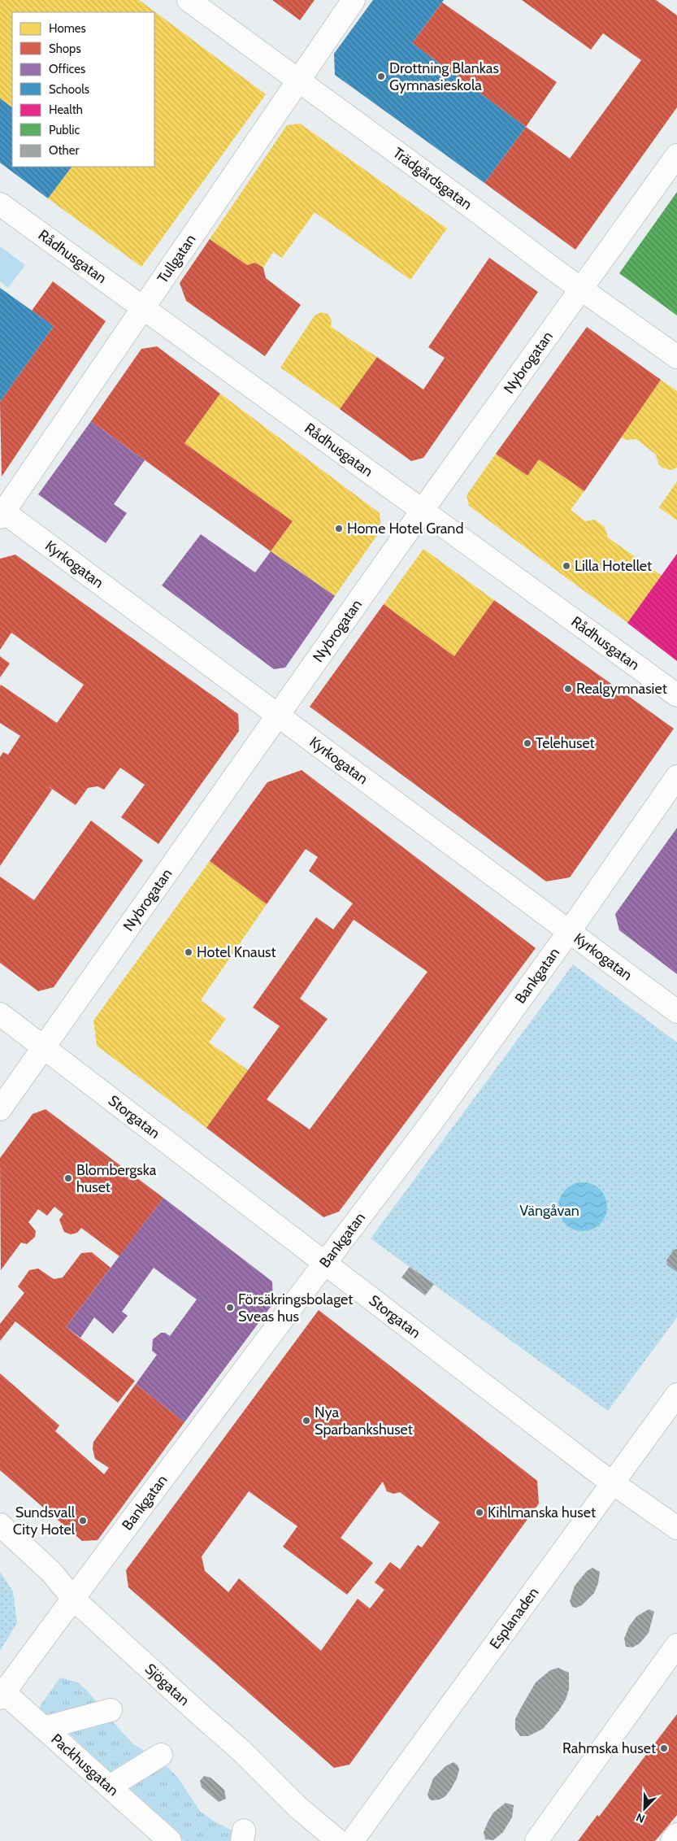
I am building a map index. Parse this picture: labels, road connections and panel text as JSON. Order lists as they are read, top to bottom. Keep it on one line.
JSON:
{"streets":{"street":["Trädgårdsgatan","Rådhusgatan","Tullgatan","Nybrogatan","Kyrkogatan","Bankgatan","Storgatan","Esplanaden","Sjögatan","Packhusgatan"]},"crossings":[["Trädgårdsgatan","Tullgatan"],["Trädgårdsgatan","Nybrogatan"],["Rådhusgatan","Tullgatan"],["Rådhusgatan","Nybrogatan"],["Tullgatan","Kyrkogatan"],["Nybrogatan","Kyrkogatan"],["Nybrogatan","Storgatan"],["Kyrkogatan","Bankgatan"],["Bankgatan","Storgatan"],["Bankgatan","Sjögatan"],["Bankgatan","Packhusgatan"],["Storgatan","Esplanaden"]],"parks":["Vängåvan"],"places":["Drottning Blankas Gymnasieskola","Home Hotel Grand","Lilla Hotellet","Realgymnasiet","Telehuset","Hotel Knaust","Blombergska huset","Försäkringsbolaget Sveas hus","Nya Sparbankshuset","Kihlmanska huset","Sundsvall City Hotel","Rahmska huset"],"legend":["Homes","Shops","Offices","Schools","Health","Public","Other"],"north":"bottom left"}
